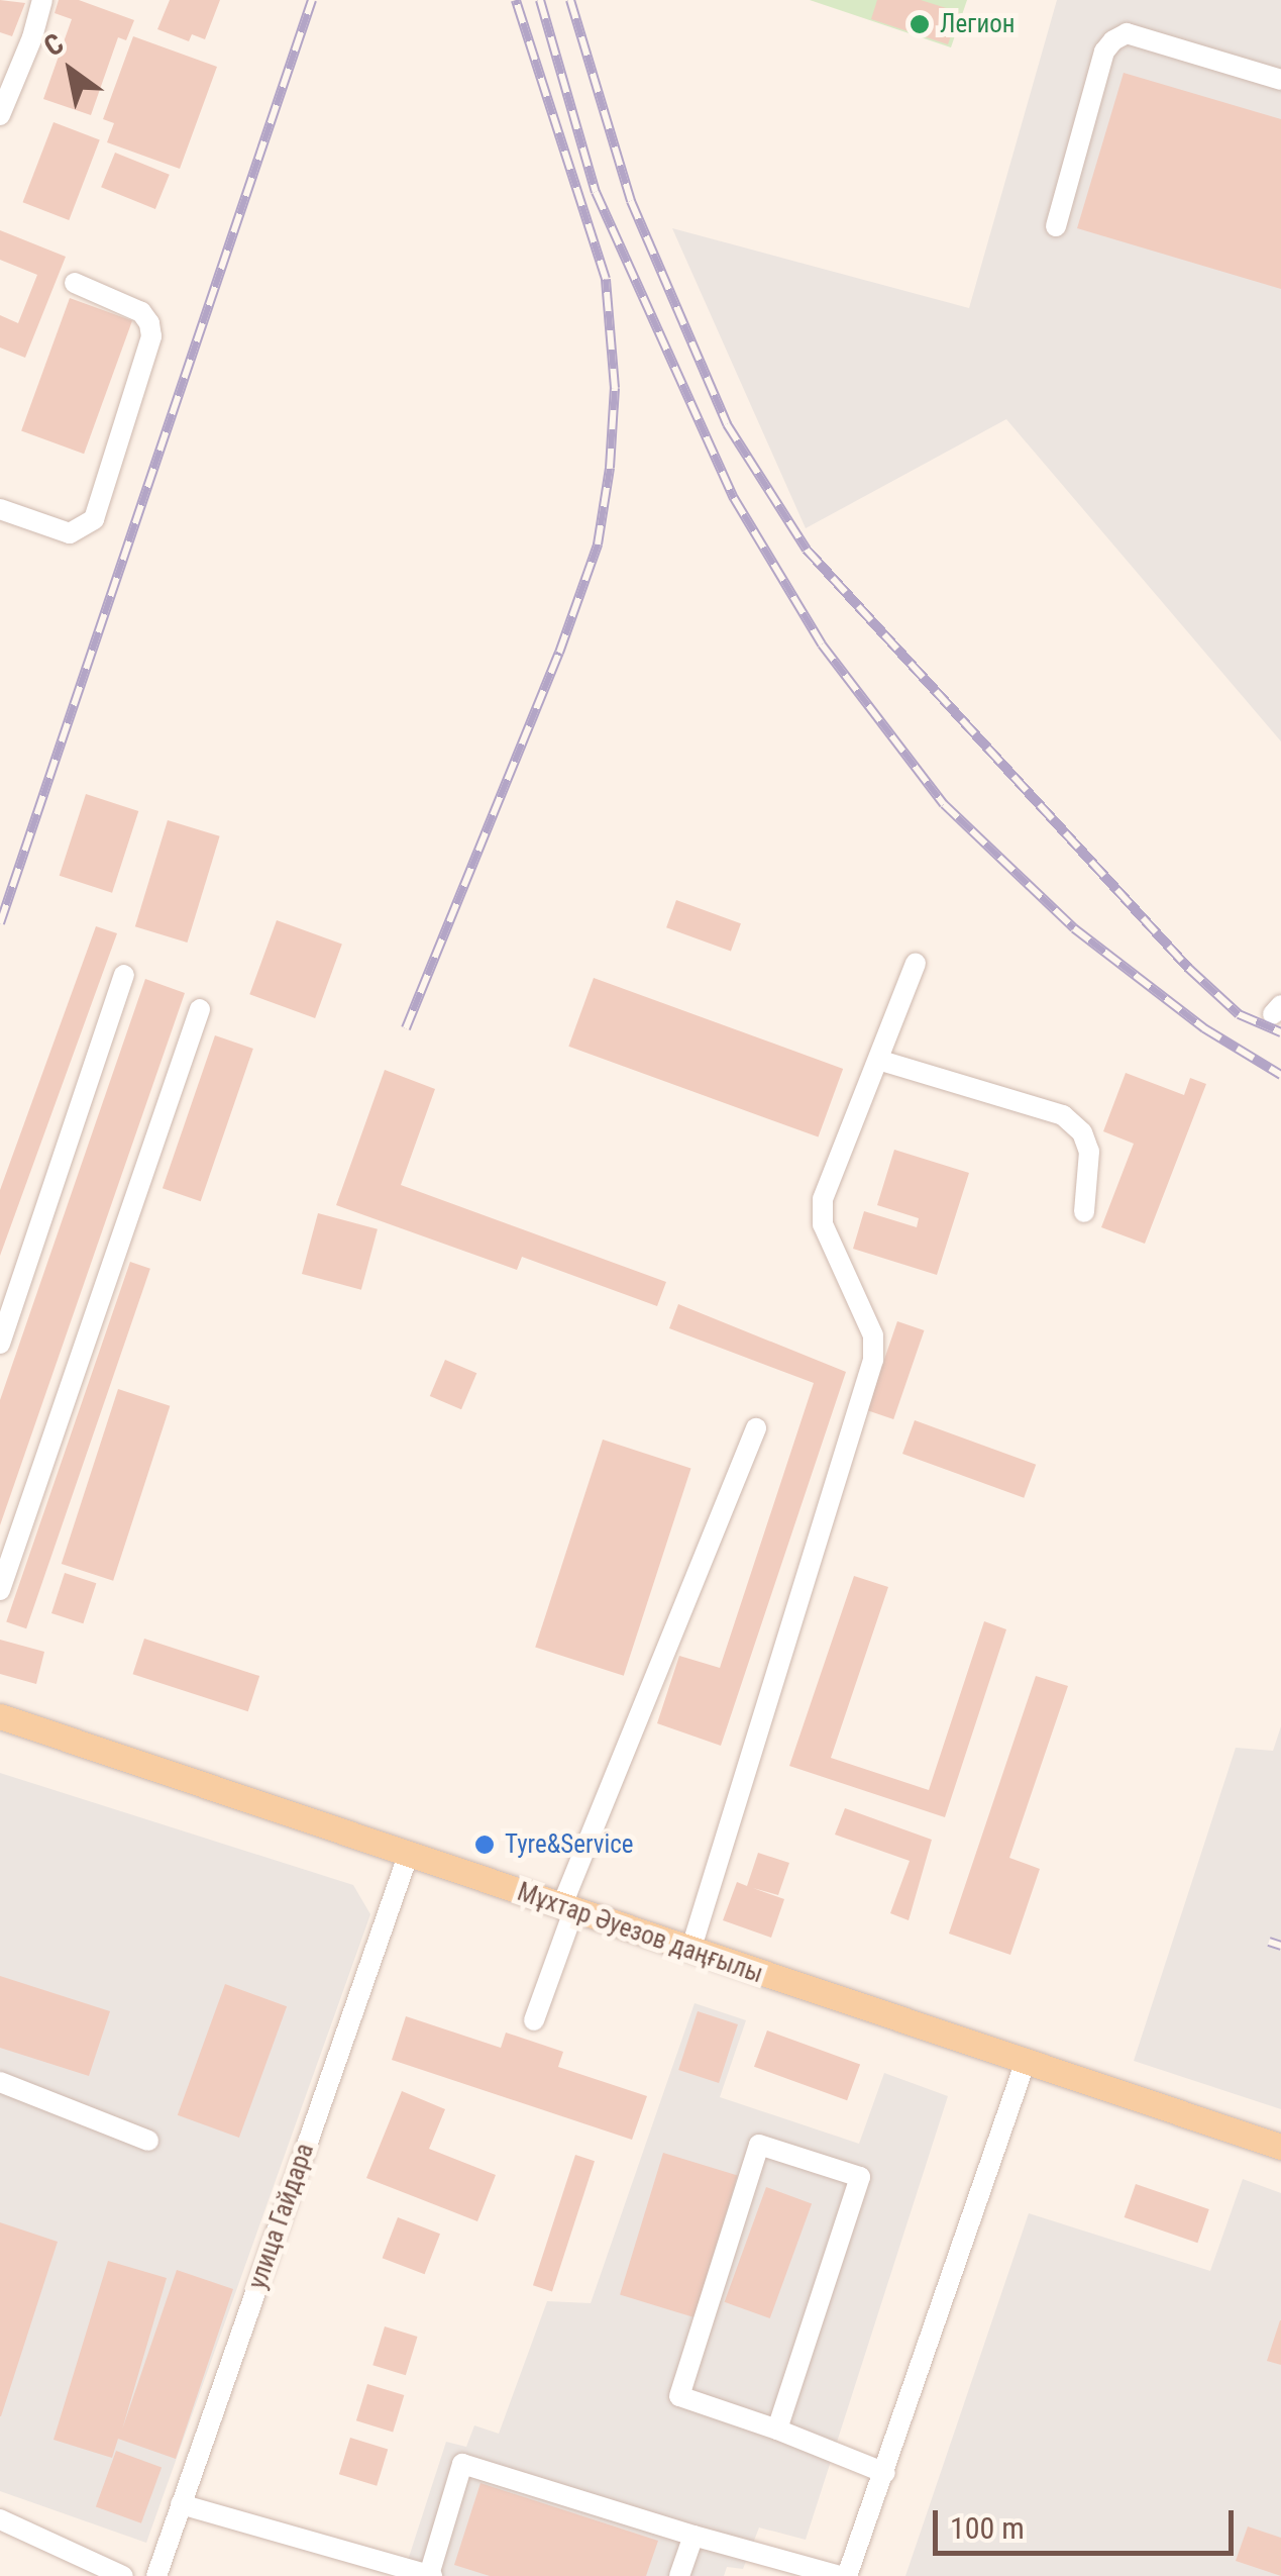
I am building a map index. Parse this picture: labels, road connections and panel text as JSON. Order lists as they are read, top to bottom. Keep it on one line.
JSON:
{"streets":{"main road":["Мұхтар Әуезов даңғылы"],"street":["улица Гайдара"]},"crossings":[["Мұхтар Әуезов даңғылы","улица Гайдара"]],"places":["Легион","Tyre&Service"],"scale_bar":"100 m","north":"top left"}
